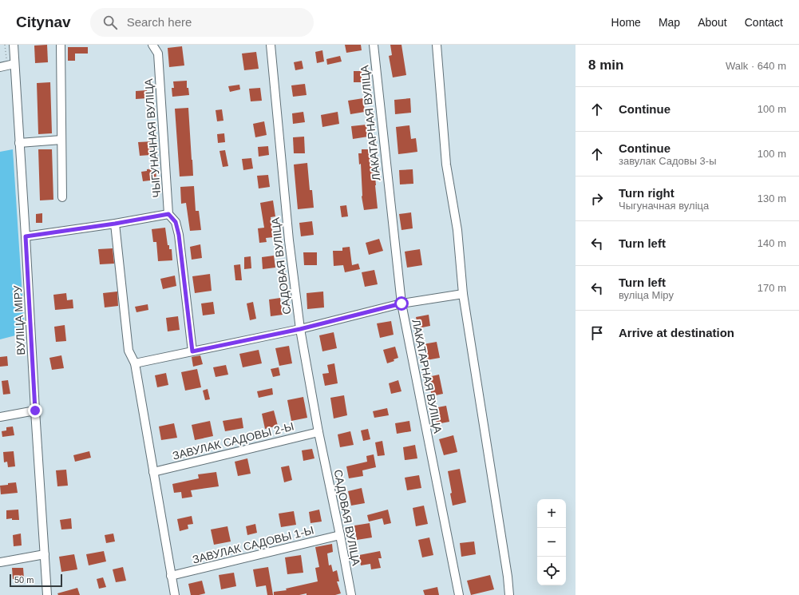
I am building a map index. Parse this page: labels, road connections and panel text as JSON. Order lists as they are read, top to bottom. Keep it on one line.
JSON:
{"streets":{"street":["ЛАКАТАРНАЯ ВУЛІЦА","ЧЫГУНАЧНАЯ ВУЛІЦА","САДОВАЯ ВУЛІЦА","ВУЛІЦА МІРУ","ЗАВУЛАК САДОВЫ 2-Ы","ЗАВУЛАК САДОВЫ 1-Ы"]},"crossings":[["САДОВАЯ ВУЛІЦА","ЗАВУЛАК САДОВЫ 2-Ы"],["САДОВАЯ ВУЛІЦА","ЗАВУЛАК САДОВЫ 1-Ы"]],"scale_bar":"50 m","page":{"header":"Citynav","search":"Search here","nav":["Home","Map","About","Contact"],"heading":["8 min","Walk · 640 m"],"list":[["Continue","100 m"],["Continue","завулак Садовы 3-ы","100 m"],["Turn right","Чыгуначная вуліца","130 m"],["Turn left","140 m"],["Turn left","вуліца Міру","170 m"],"Arrive at destination"],"map_buttons":["+","−"],"scale":"50 m"}}
